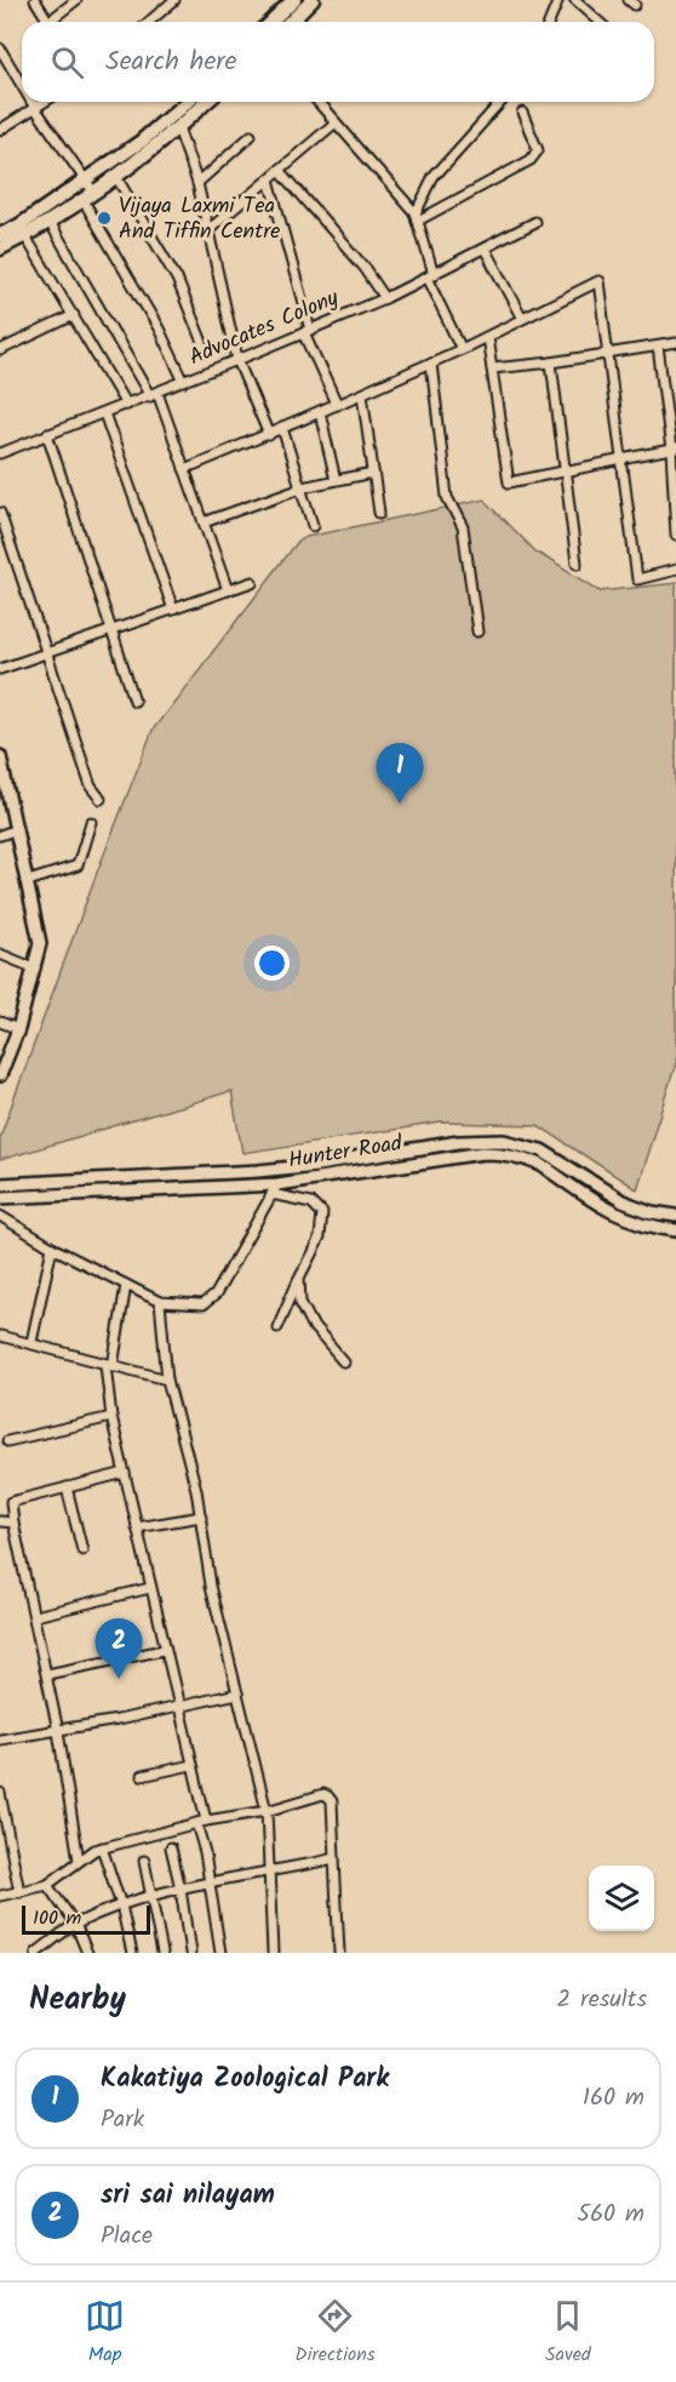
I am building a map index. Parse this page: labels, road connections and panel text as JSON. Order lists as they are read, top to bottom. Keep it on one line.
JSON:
{"streets":{"main road":["Hunter Road"],"street":["Advocates Colony"]},"places":["Vijaya Laxmi Tea And Tiffin Centre"],"scale_bar":"100 m","page":{"search":"Search here","pins":["1","2"],"scale":"100 m","heading":["Nearby","2 results"],"list":[{"mark":"1","name":"Kakatiya Zoological Park","note":"Park","value":"160 m"},{"mark":"2","name":"sri sai nilayam","note":"Place","value":"560 m"}],"nav":["Map","Directions","Saved"]}}
